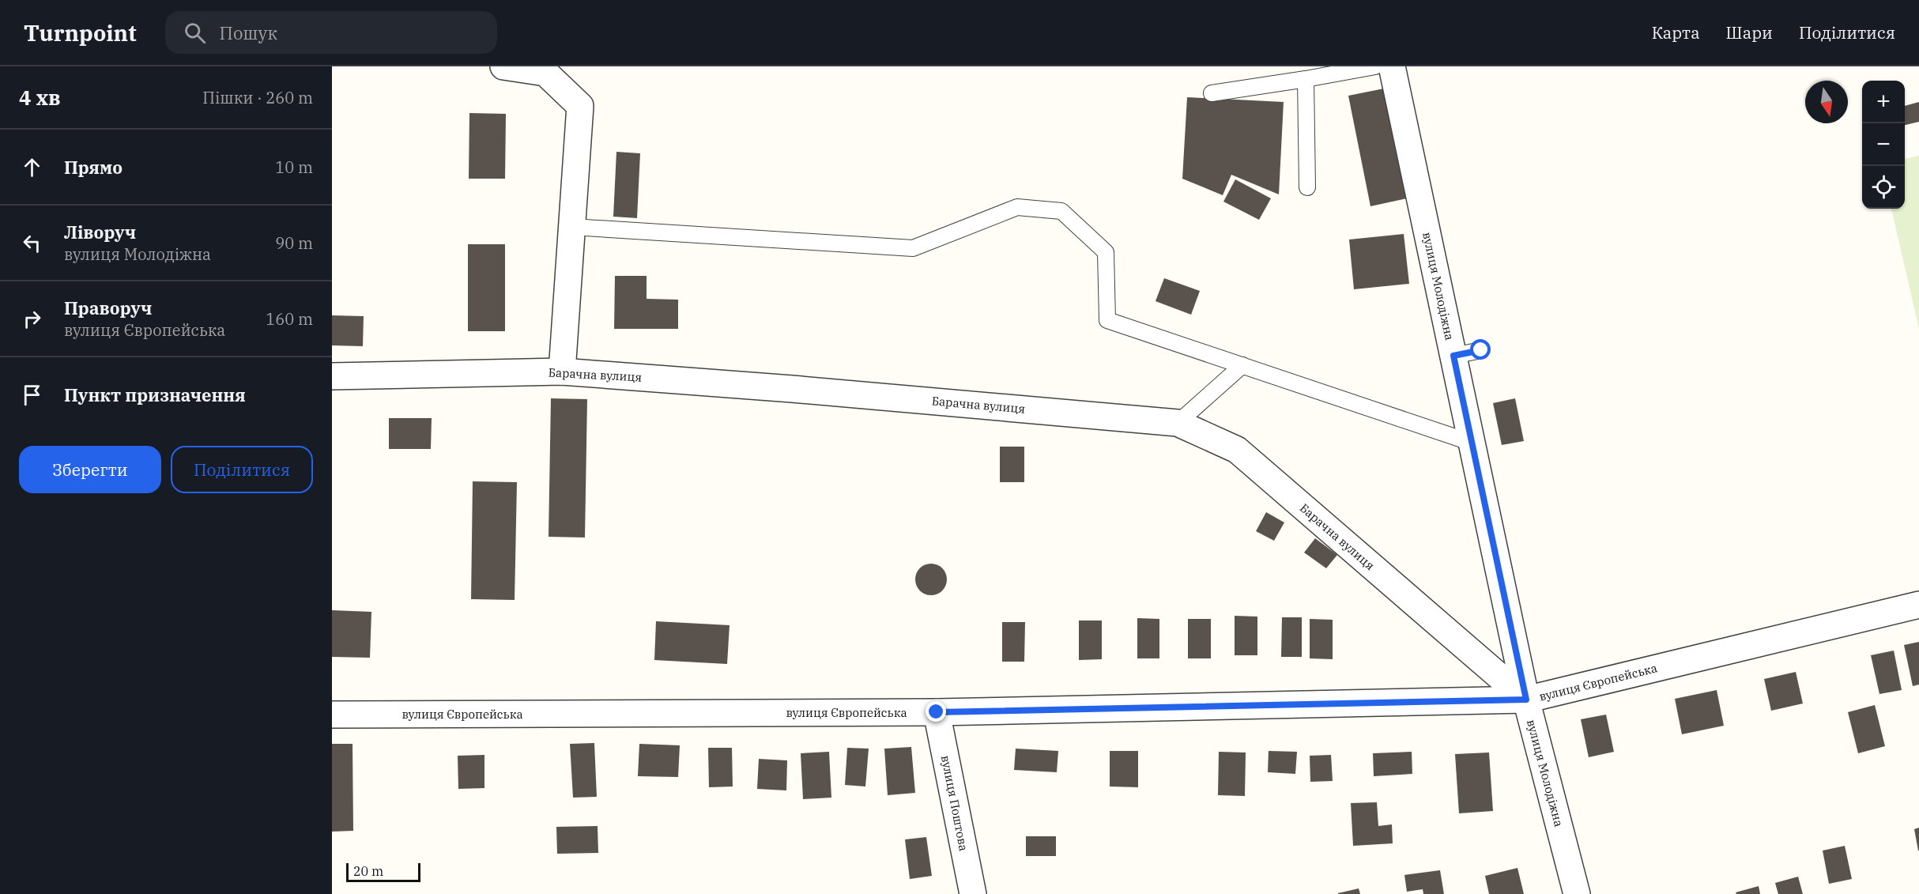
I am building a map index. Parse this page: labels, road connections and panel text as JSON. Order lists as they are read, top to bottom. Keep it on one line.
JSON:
{"streets":{"street":["вулиця Молодіжна","Барачна вулиця","вулиця Європейська","вулиця Поштова"]},"crossings":[["вулиця Молодіжна","Барачна вулиця"],["вулиця Молодіжна","вулиця Європейська"],["Барачна вулиця","вулиця Європейська"],["вулиця Європейська","вулиця Поштова"]],"scale_bar":"20 m","north":"bottom","page":{"header":"Turnpoint","search":"Пошук","nav":["Карта","Шари","Поділитися"],"heading":["4 хв","Пішки · 260 m"],"map_buttons":["+","−"],"list":[["Прямо","10 m"],["Ліворуч","вулиця Молодіжна","90 m"],["Праворуч","вулиця Європейська","160 m"],"Пункт призначення"],"buttons":["Зберегти","Поділитися"],"scale":"20 m"}}
